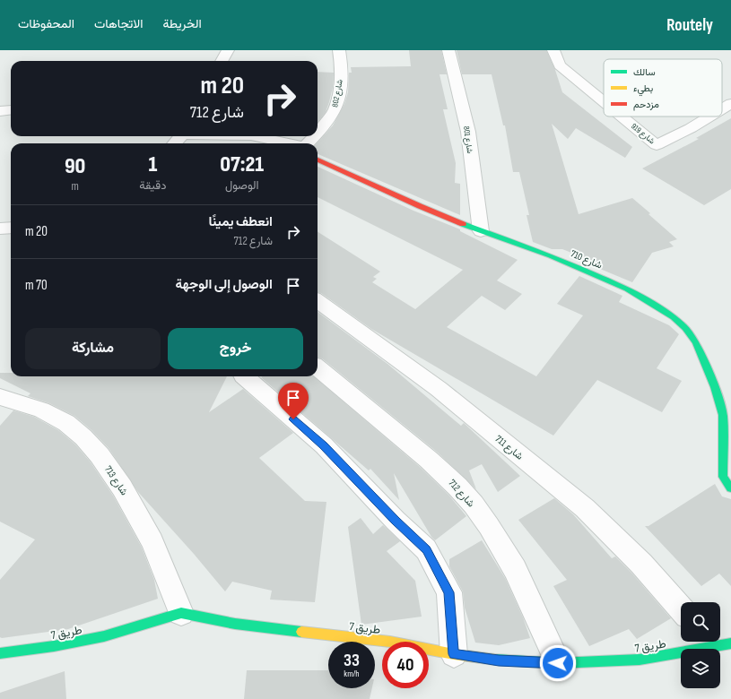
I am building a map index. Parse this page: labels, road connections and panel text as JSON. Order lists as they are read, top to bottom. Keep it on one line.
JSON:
{"streets":{"street":["شارع 802","شارع 919","شارع 801","شارع 710","شارع 711","شارع 713","شارع 712","7 طريق"]},"crossings":[["شارع 801","شارع 710"],["شارع 713","7 طريق"],["شارع 712","7 طريق"]],"legend":["سالك","بطيء","مزدحم"],"page":{"header":"Routely","nav":["الخريطة","الاتجاهات","المحفوظات"],"turn":["20 m","شارع 712"],"eta":["07:21","الوصول","1","دقيقة","90","m"],"list":[{"name":"انعطف يمينًا","note":"شارع 712","value":"20 m"},{"name":"الوصول إلى الوجهة","value":"70 m"}],"buttons":["خروج","مشاركة"],"speed":"33 km/h","limit":"40"}}
